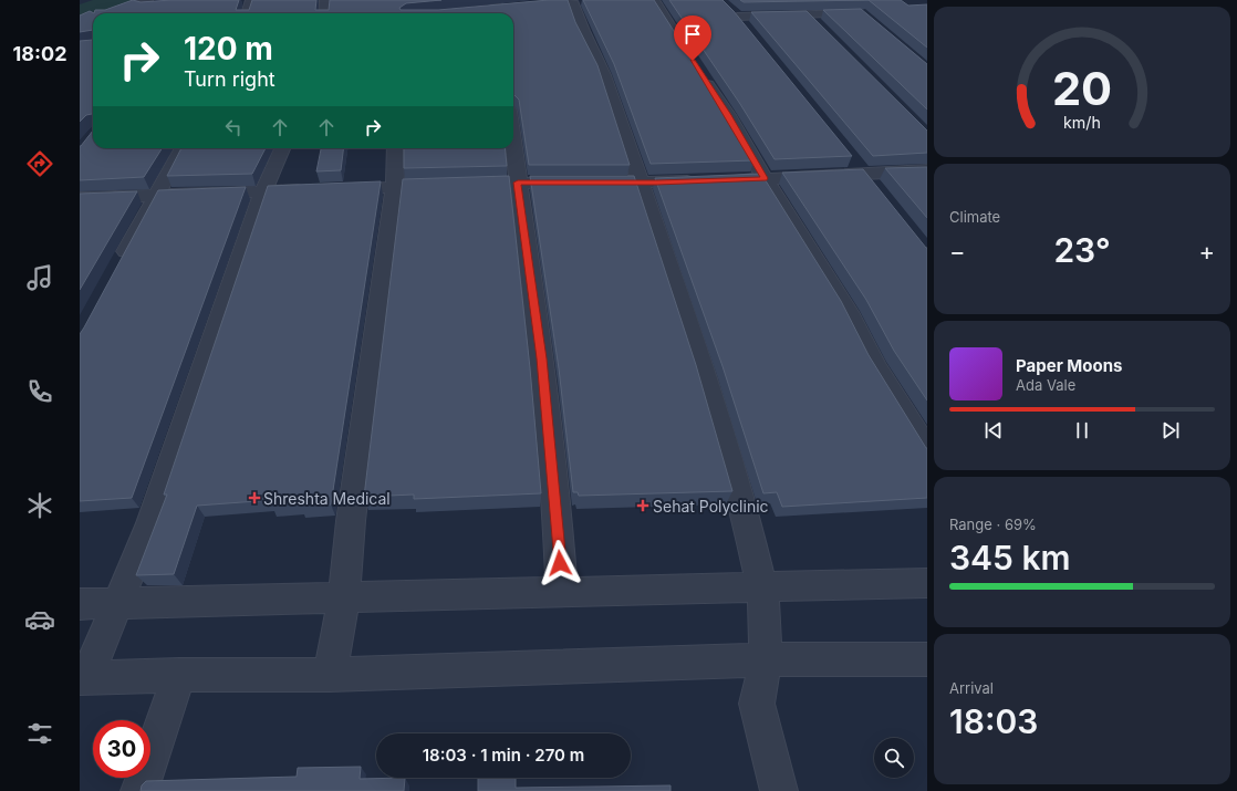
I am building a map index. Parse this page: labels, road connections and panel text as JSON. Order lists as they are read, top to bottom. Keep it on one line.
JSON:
{"places":{"health":["Shreshta Medical","Sehat Polyclinic"]},"page":{"tabs":"18:02","turn":["120 m","Turn right"],"tile":["Climate",["Range · 69%","345 km"],["Arrival","18:03"]],"heat":["−","23°","+"],"song":["Paper Moons","Ada Vale"],"limit":"30","trip":"18:03 · 1 min · 270 m","gauge":["20","km/h"]}}
